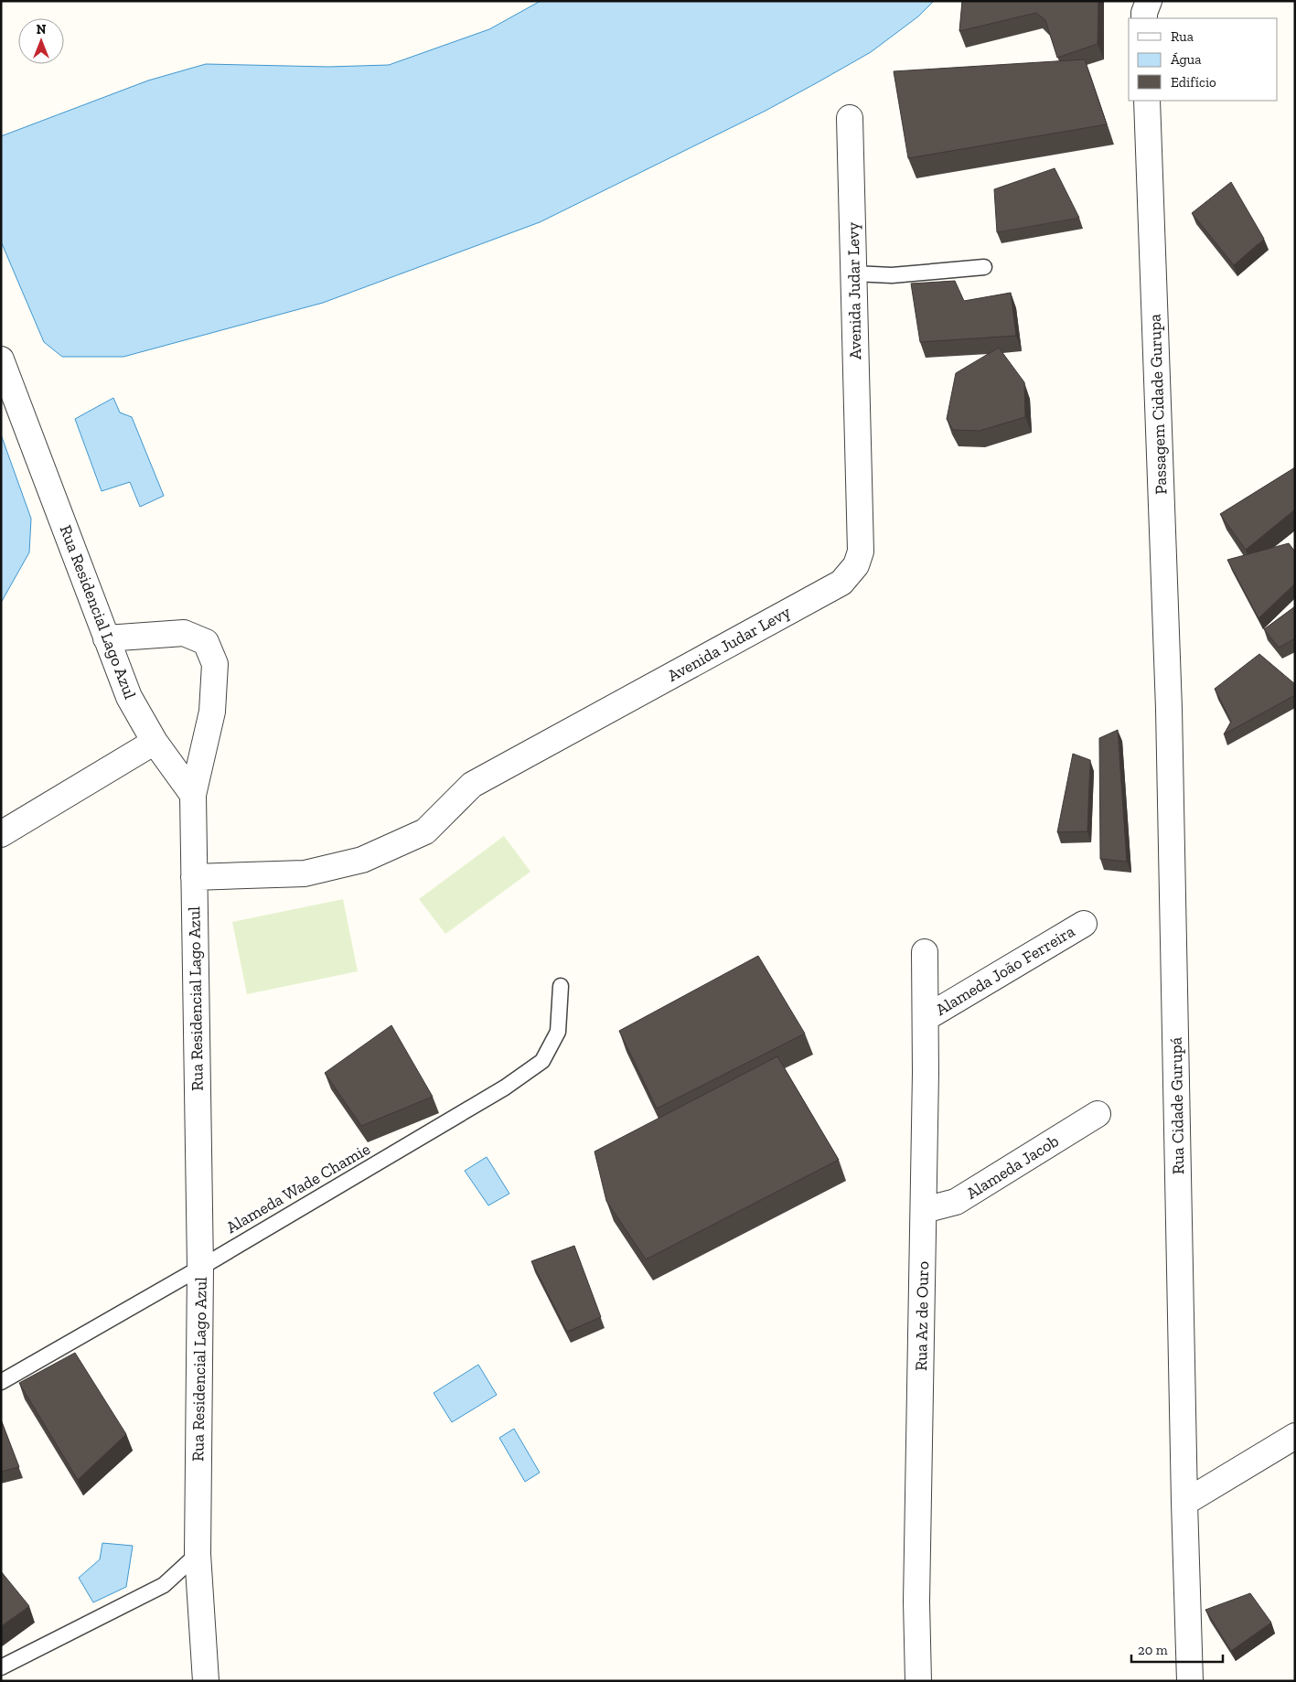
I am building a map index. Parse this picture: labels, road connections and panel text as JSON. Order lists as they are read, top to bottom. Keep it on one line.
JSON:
{"streets":{"street":["Avenida Judar Levy","Passagem Cidade Gurupa","Rua Residencial Lago Azul","Alameda João Ferreira","Rua Cidade Gurupá","Alameda Jacob","Rua Az de Ouro"],"lane":["Alameda Wade Chamie"]},"crossings":[["Avenida Judar Levy","Rua Residencial Lago Azul"],["Passagem Cidade Gurupa","Rua Cidade Gurupá"],["Rua Residencial Lago Azul","Alameda Wade Chamie"],["Alameda João Ferreira","Rua Az de Ouro"],["Alameda Jacob","Rua Az de Ouro"]],"legend":["Rua","Água","Edifício"],"scale_bar":"20 m","north":"top"}
